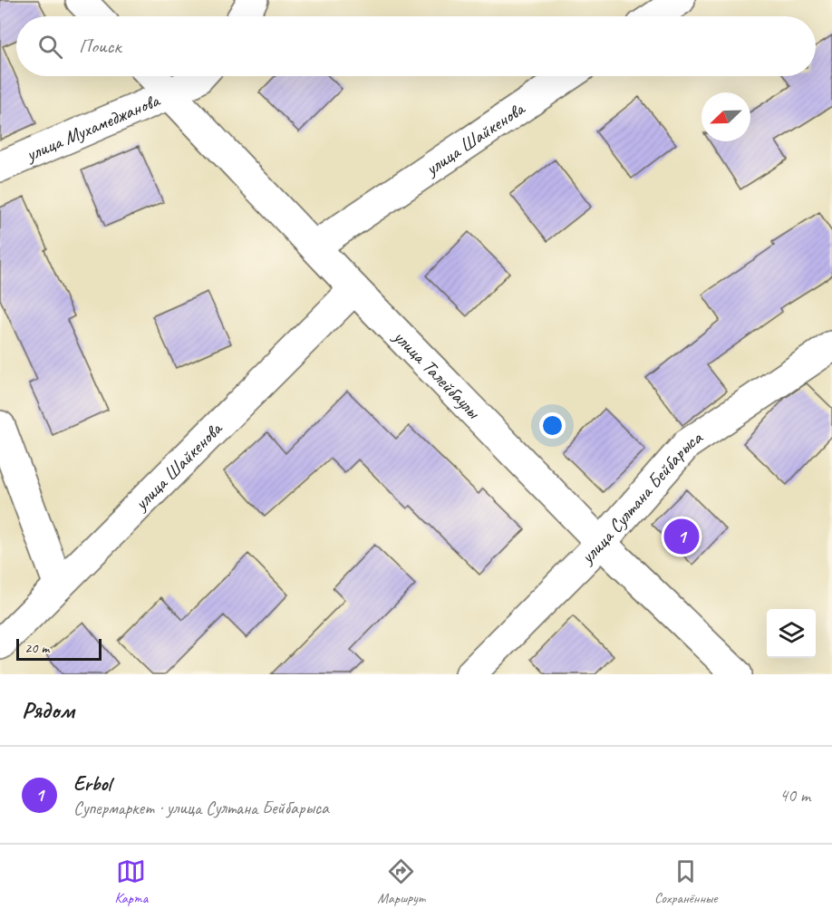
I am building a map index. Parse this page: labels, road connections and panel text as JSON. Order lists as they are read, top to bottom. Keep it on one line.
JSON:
{"streets":{"street":["улица Мухамеджанова","улица Шайкенова","улица Талейбаулы","улица Султана Бейбарыса"]},"crossings":[["улица Мухамеджанова","улица Талейбаулы"],["улица Шайкенова","улица Талейбаулы"],["улица Талейбаулы","улица Султана Бейбарыса"]],"scale_bar":"20 m","north":"bottom left","page":{"search":"Поиск","pins":"1","scale":"20 m","heading":"Рядом","list":[{"mark":"1","name":"Erbol","note":"Супермаркет · улица Султана Бейбарыса","value":"40 m"}],"nav":["Карта","Маршрут","Сохранённые"]}}
